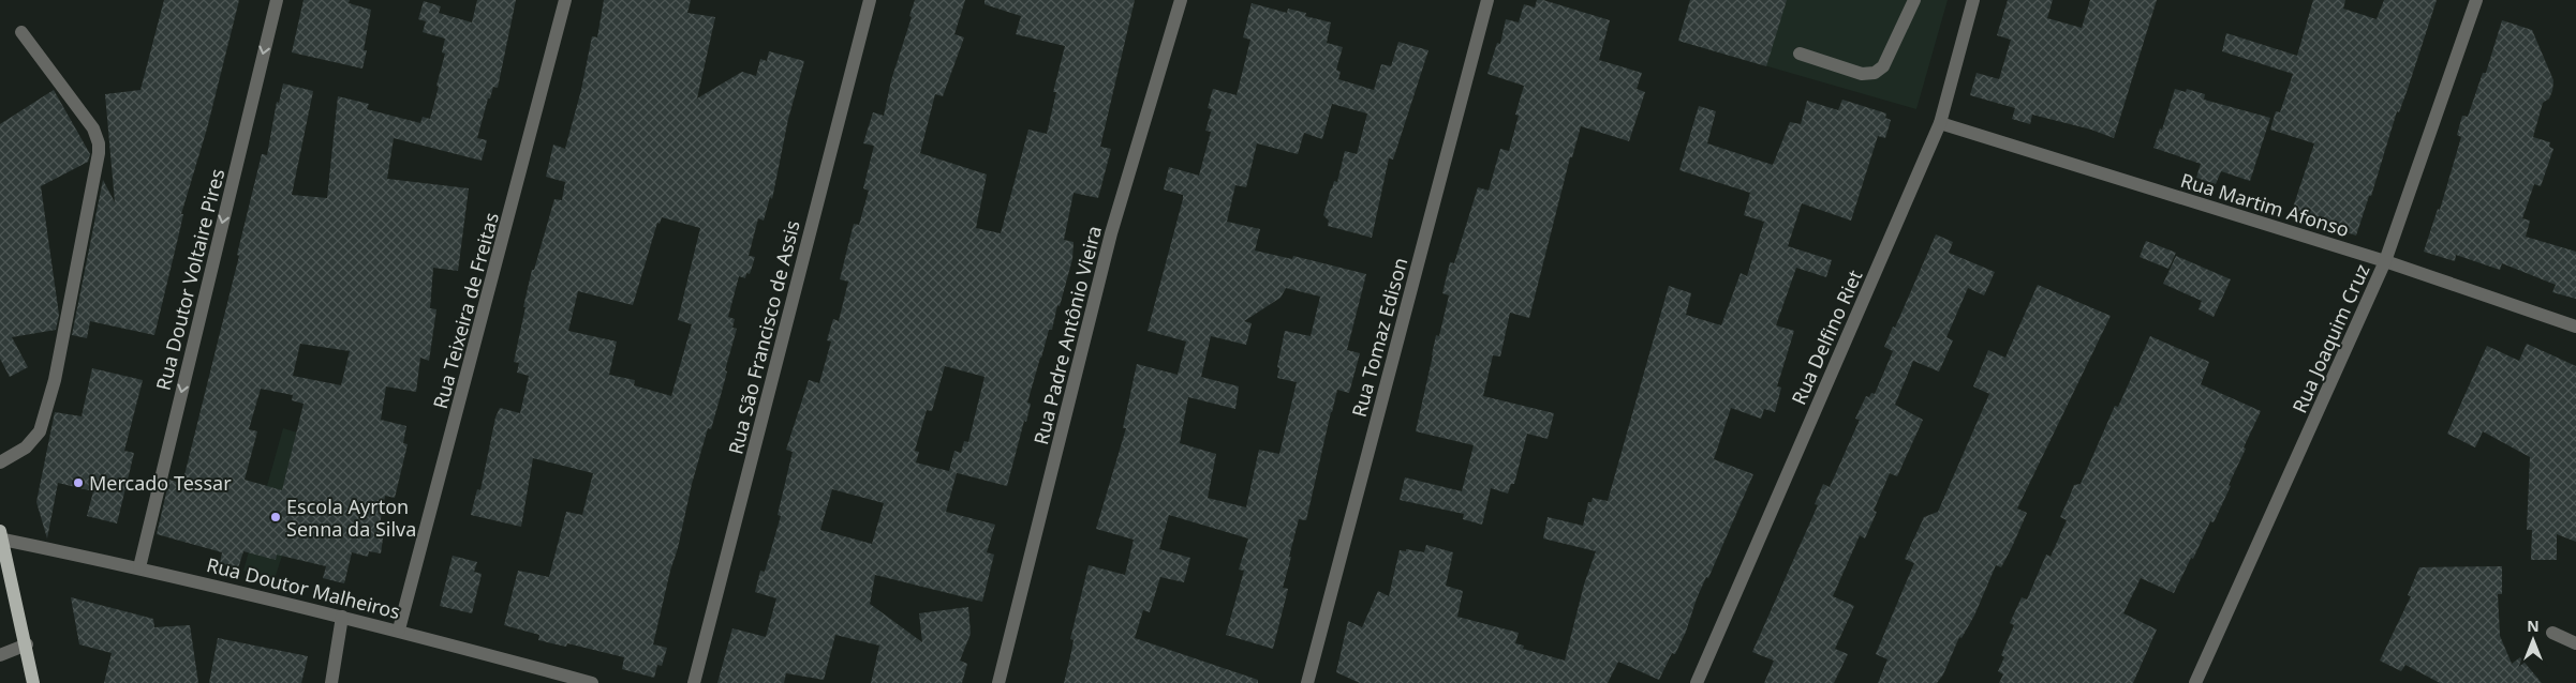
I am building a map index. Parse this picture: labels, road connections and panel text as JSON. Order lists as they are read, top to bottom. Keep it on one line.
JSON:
{"streets":{"street":["Rua Martim Afonso","Rua Doutor Voltaire Pires","Rua Teixeira de Freitas","Rua Padre Antônio Vieira","Rua São Francisco de Assis","Rua Tomaz Edison","Rua Delfino Riet","Rua Joaquim Cruz","Rua Doutor Malheiros"]},"crossings":[["Rua Martim Afonso","Rua Delfino Riet"],["Rua Martim Afonso","Rua Joaquim Cruz"],["Rua Doutor Voltaire Pires","Rua Doutor Malheiros"],["Rua Teixeira de Freitas","Rua Doutor Malheiros"]],"one_way":["Rua Doutor Voltaire Pires"],"places":["Mercado Tessar","Escola Ayrton Senna da Silva"],"north":"top"}
